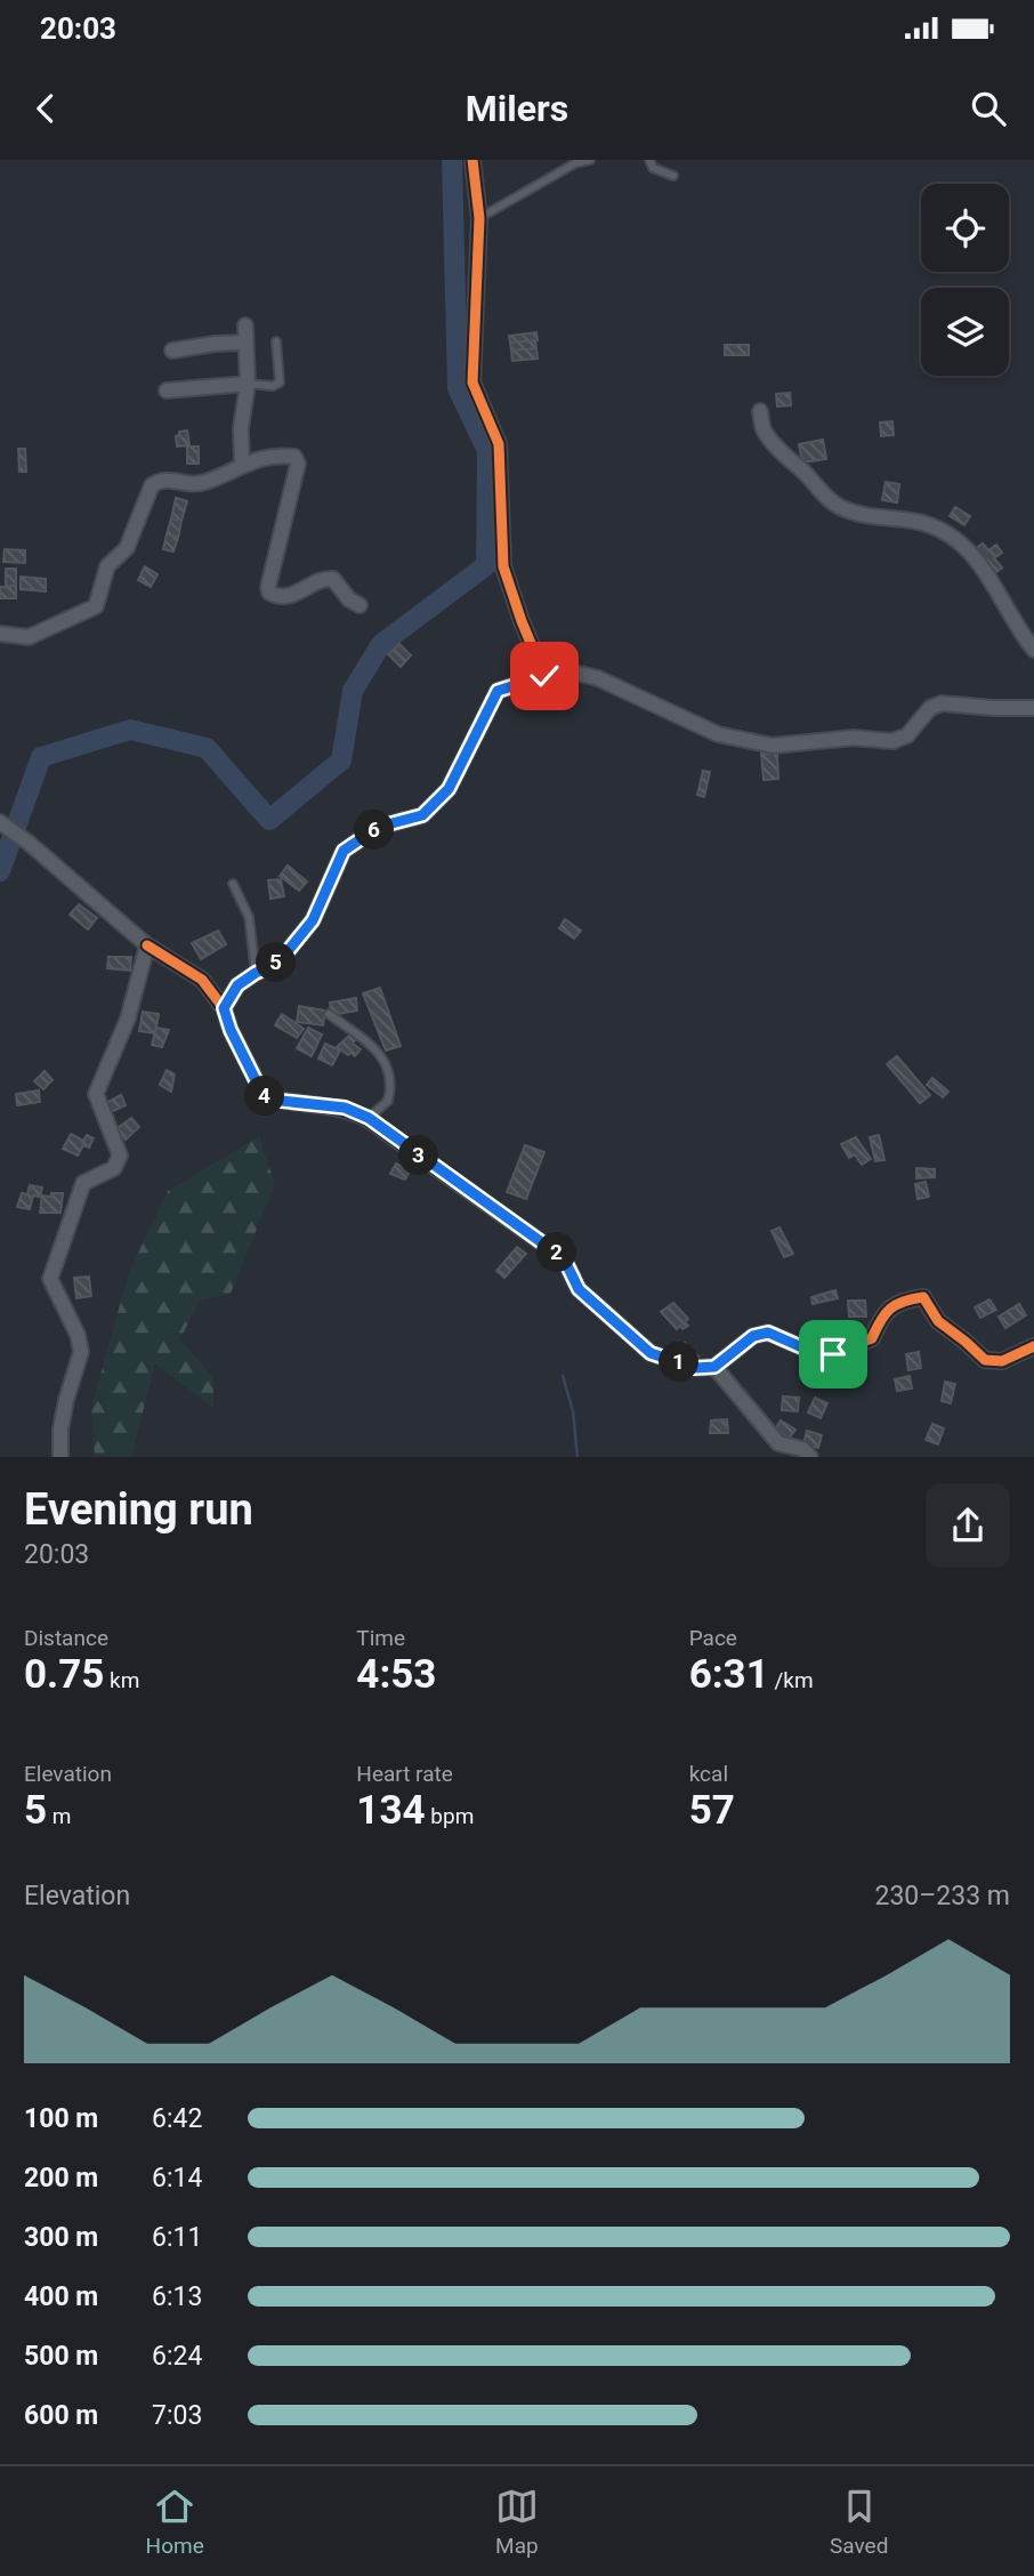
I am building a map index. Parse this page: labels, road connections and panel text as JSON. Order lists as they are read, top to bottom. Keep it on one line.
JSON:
{"page":{"status":"20:03","header":"Milers","pins":["6","5","4","3","2","1"],"heading":["Evening run","20:03"],"stats":[["Distance","0.75 km"],["Time","4:53"],["Pace","6:31 /km"],["Elevation","5 m"],["Heart rate","134 bpm"],["kcal","57"]],"chart":["Elevation","230–233 m"],"list":[{"name":"100 m","note":"6:42"},{"name":"200 m","note":"6:14"},{"name":"300 m","note":"6:11"},{"name":"400 m","note":"6:13"},{"name":"500 m","note":"6:24"},{"name":"600 m","note":"7:03"}],"tabs":["Home","Map","Saved"]}}
